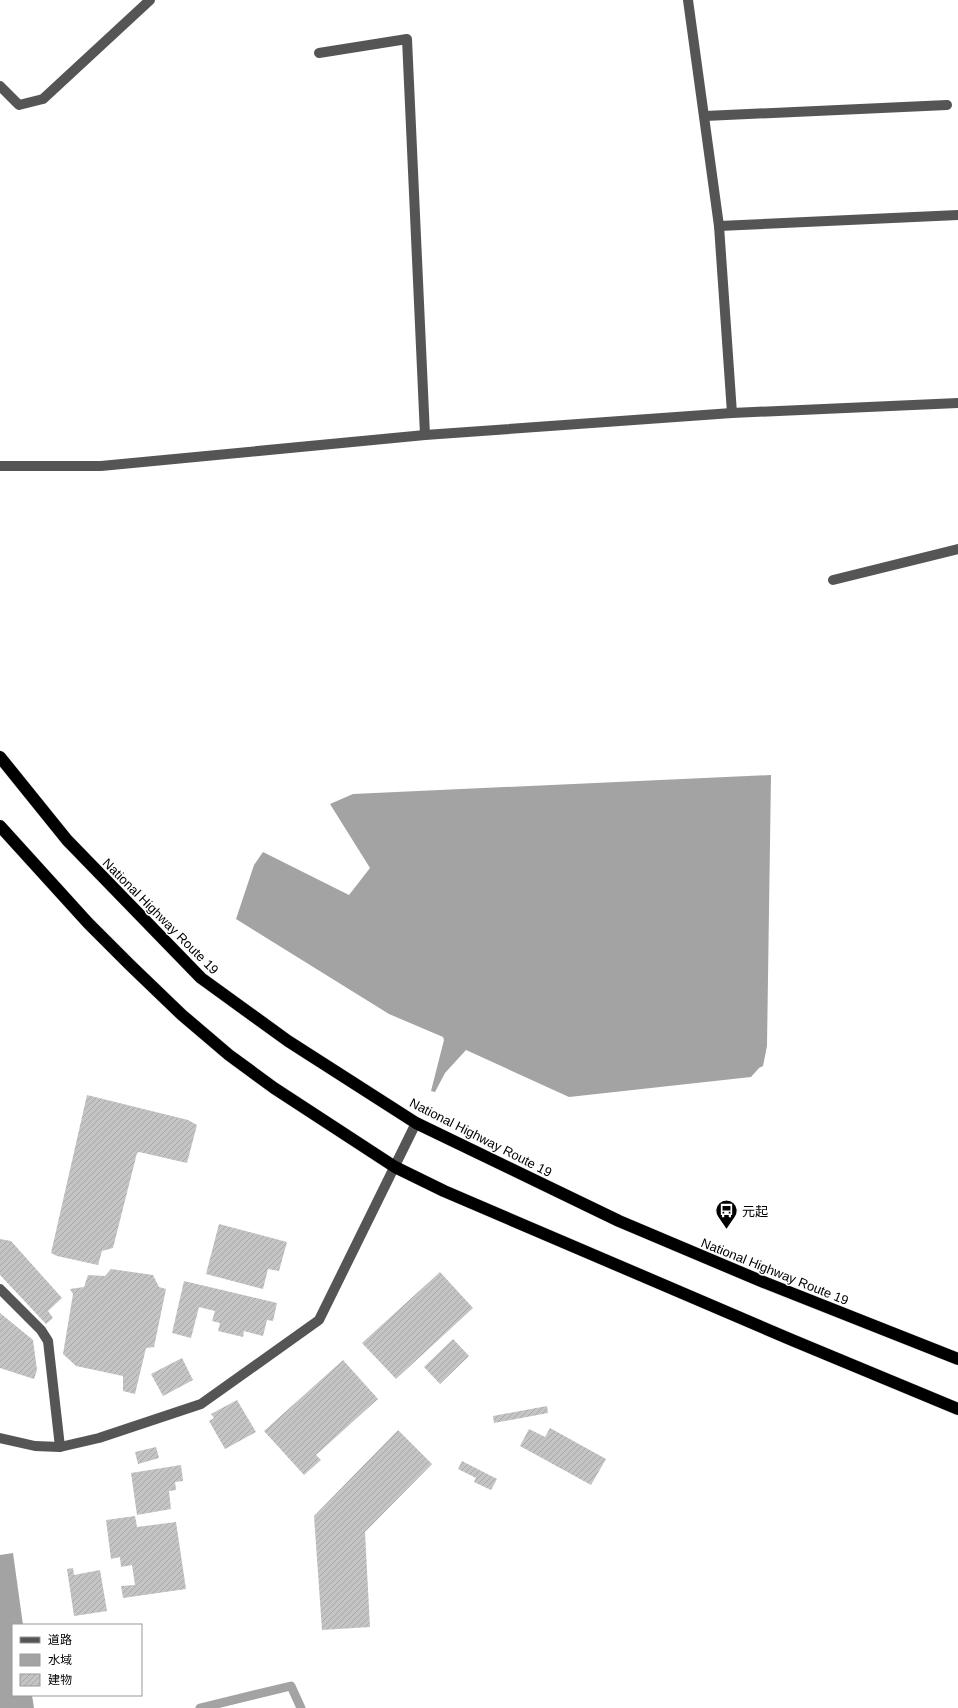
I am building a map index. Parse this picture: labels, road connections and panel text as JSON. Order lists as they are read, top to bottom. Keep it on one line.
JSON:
{"streets":{"highway":["National Highway Route 19"]},"places":{"bus stop":["元起"]},"legend":["道路","水域","建物"]}
